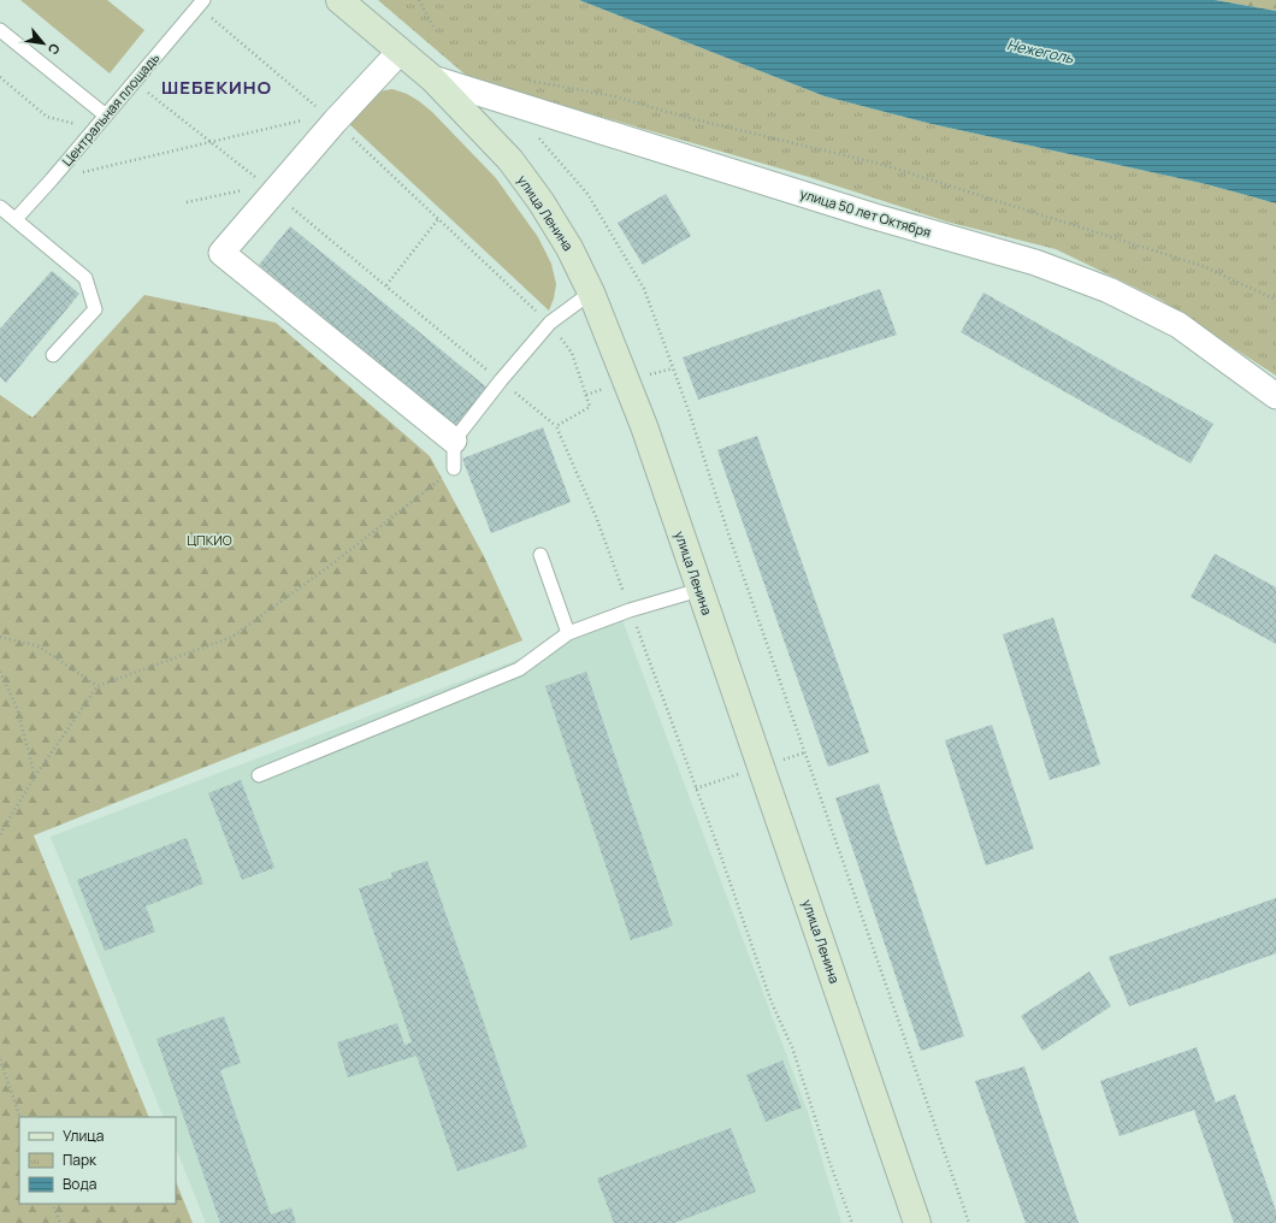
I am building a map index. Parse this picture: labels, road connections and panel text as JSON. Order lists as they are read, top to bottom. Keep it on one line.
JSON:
{"streets":{"street":["улица Ленина","улица 50 лет Октября"],"lane":["Центральная площадь"]},"crossings":[["улица Ленина","улица 50 лет Октября"]],"districts":["ШЕБЕКИНО"],"water":["Нежеголь"],"parks":["ЦПКИО"],"legend":["Улица","Парк","Вода"],"north":"bottom right"}
